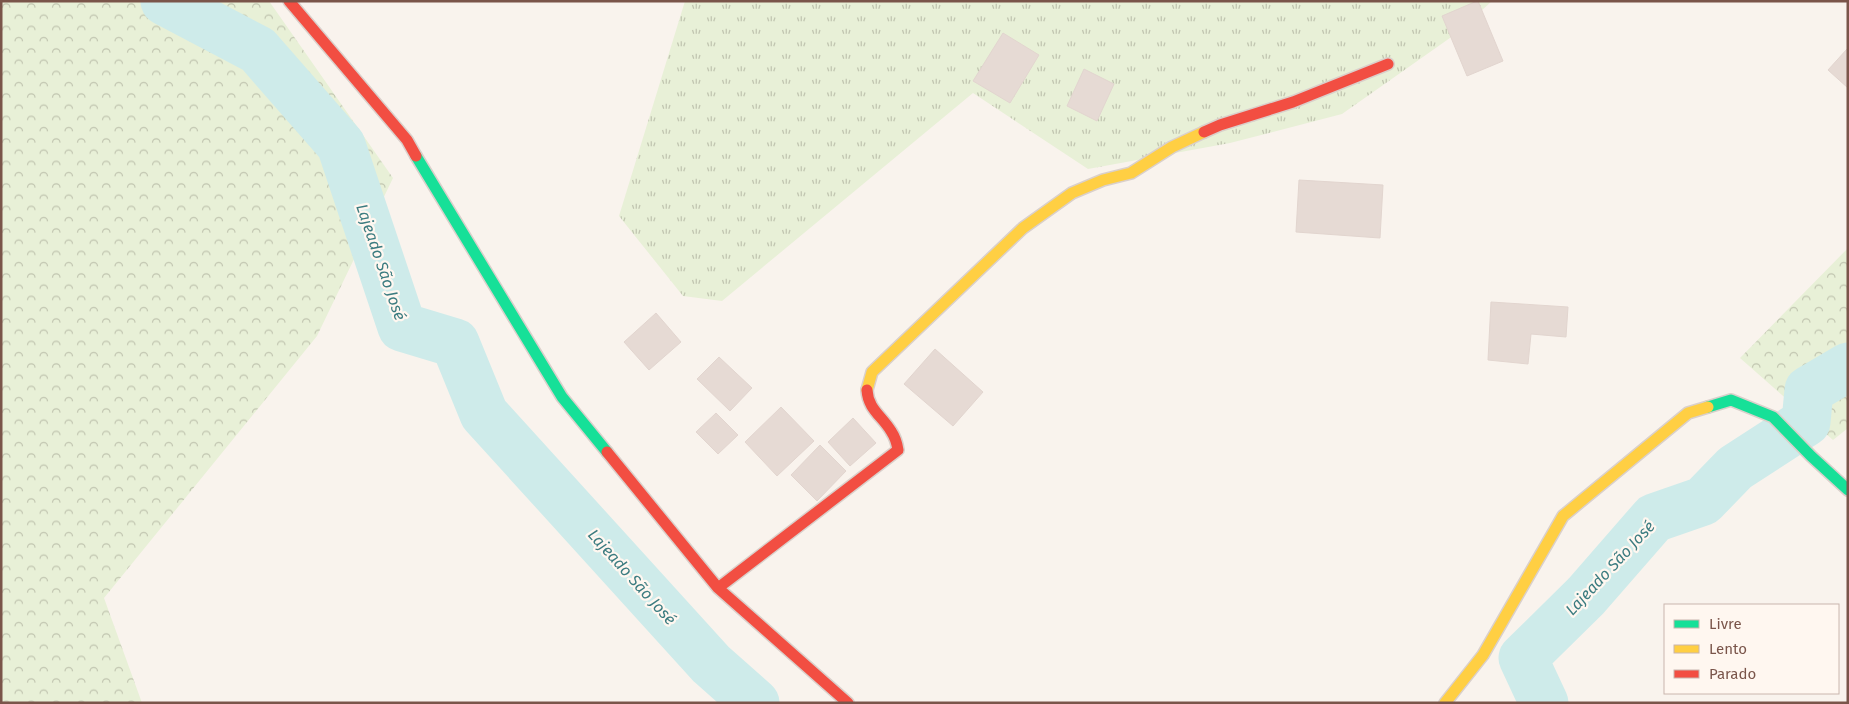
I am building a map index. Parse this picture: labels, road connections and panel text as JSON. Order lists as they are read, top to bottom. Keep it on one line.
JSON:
{"water":["Lajeado São José"],"legend":["Livre","Lento","Parado"]}
